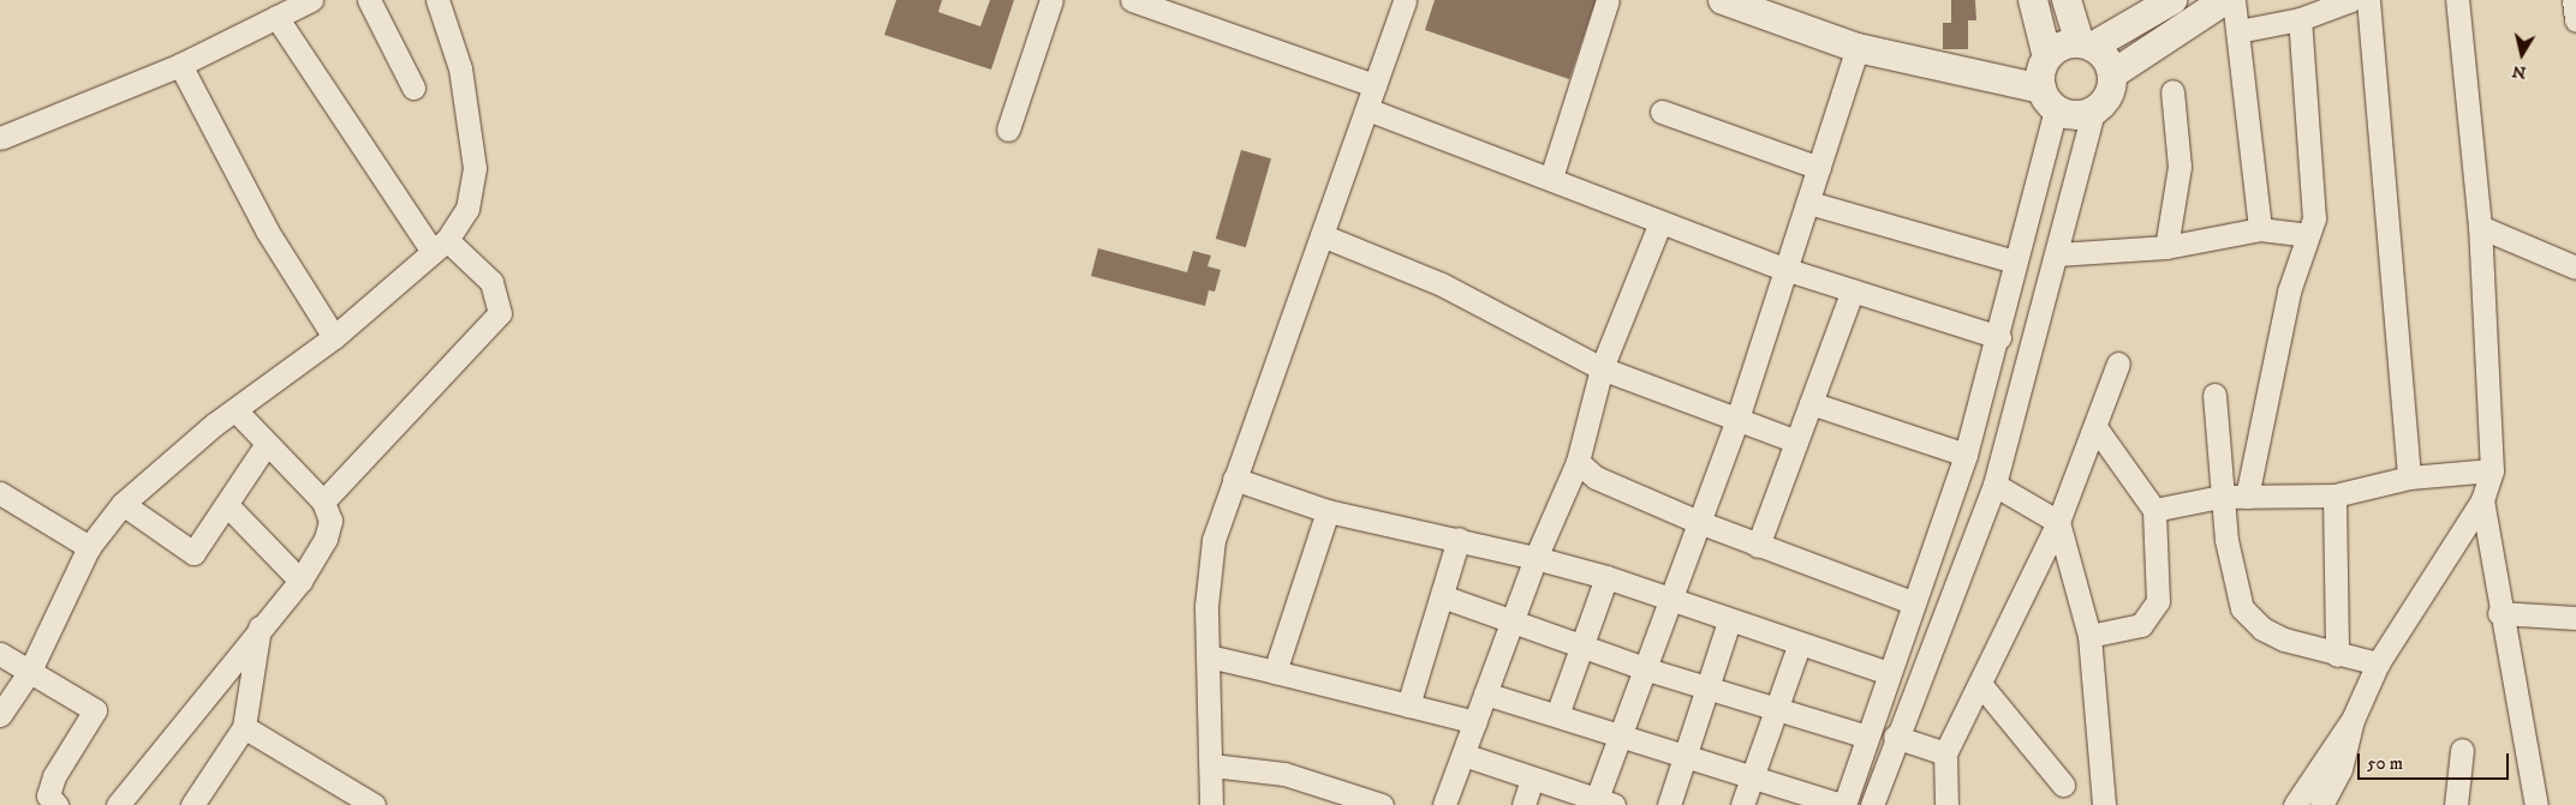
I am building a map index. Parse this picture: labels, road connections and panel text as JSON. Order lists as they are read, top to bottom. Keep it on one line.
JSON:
{"scale_bar":"50 m","north":"bottom"}
